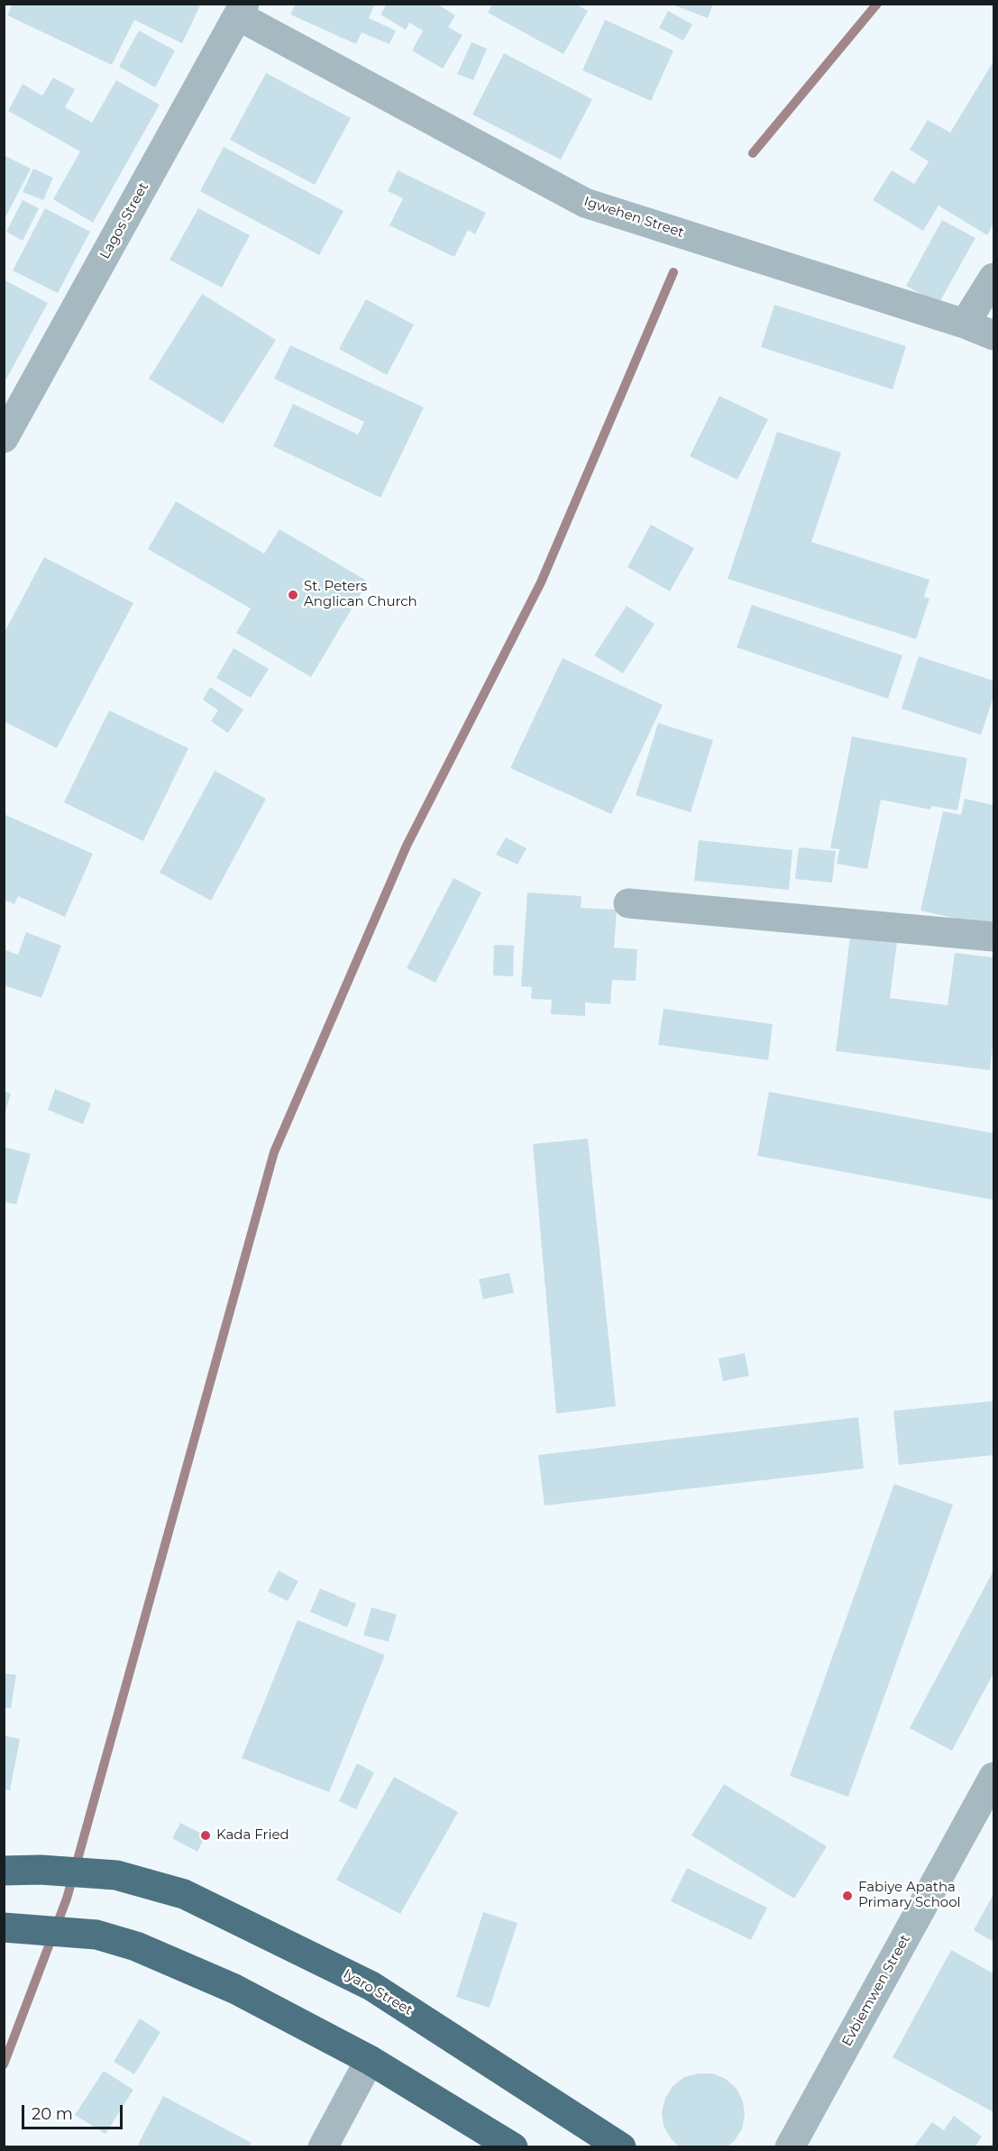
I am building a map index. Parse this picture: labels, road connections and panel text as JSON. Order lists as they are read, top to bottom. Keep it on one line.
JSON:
{"streets":{"highway":["Iyaro Street"],"street":["Igwehen Street","Lagos Street","Evbiemwen Street"]},"crossings":[["Igwehen Street","Lagos Street"]],"places":["St. Peters Anglican Church","Kada Fried","Fabiye Apatha Primary School"],"scale_bar":"20 m"}
